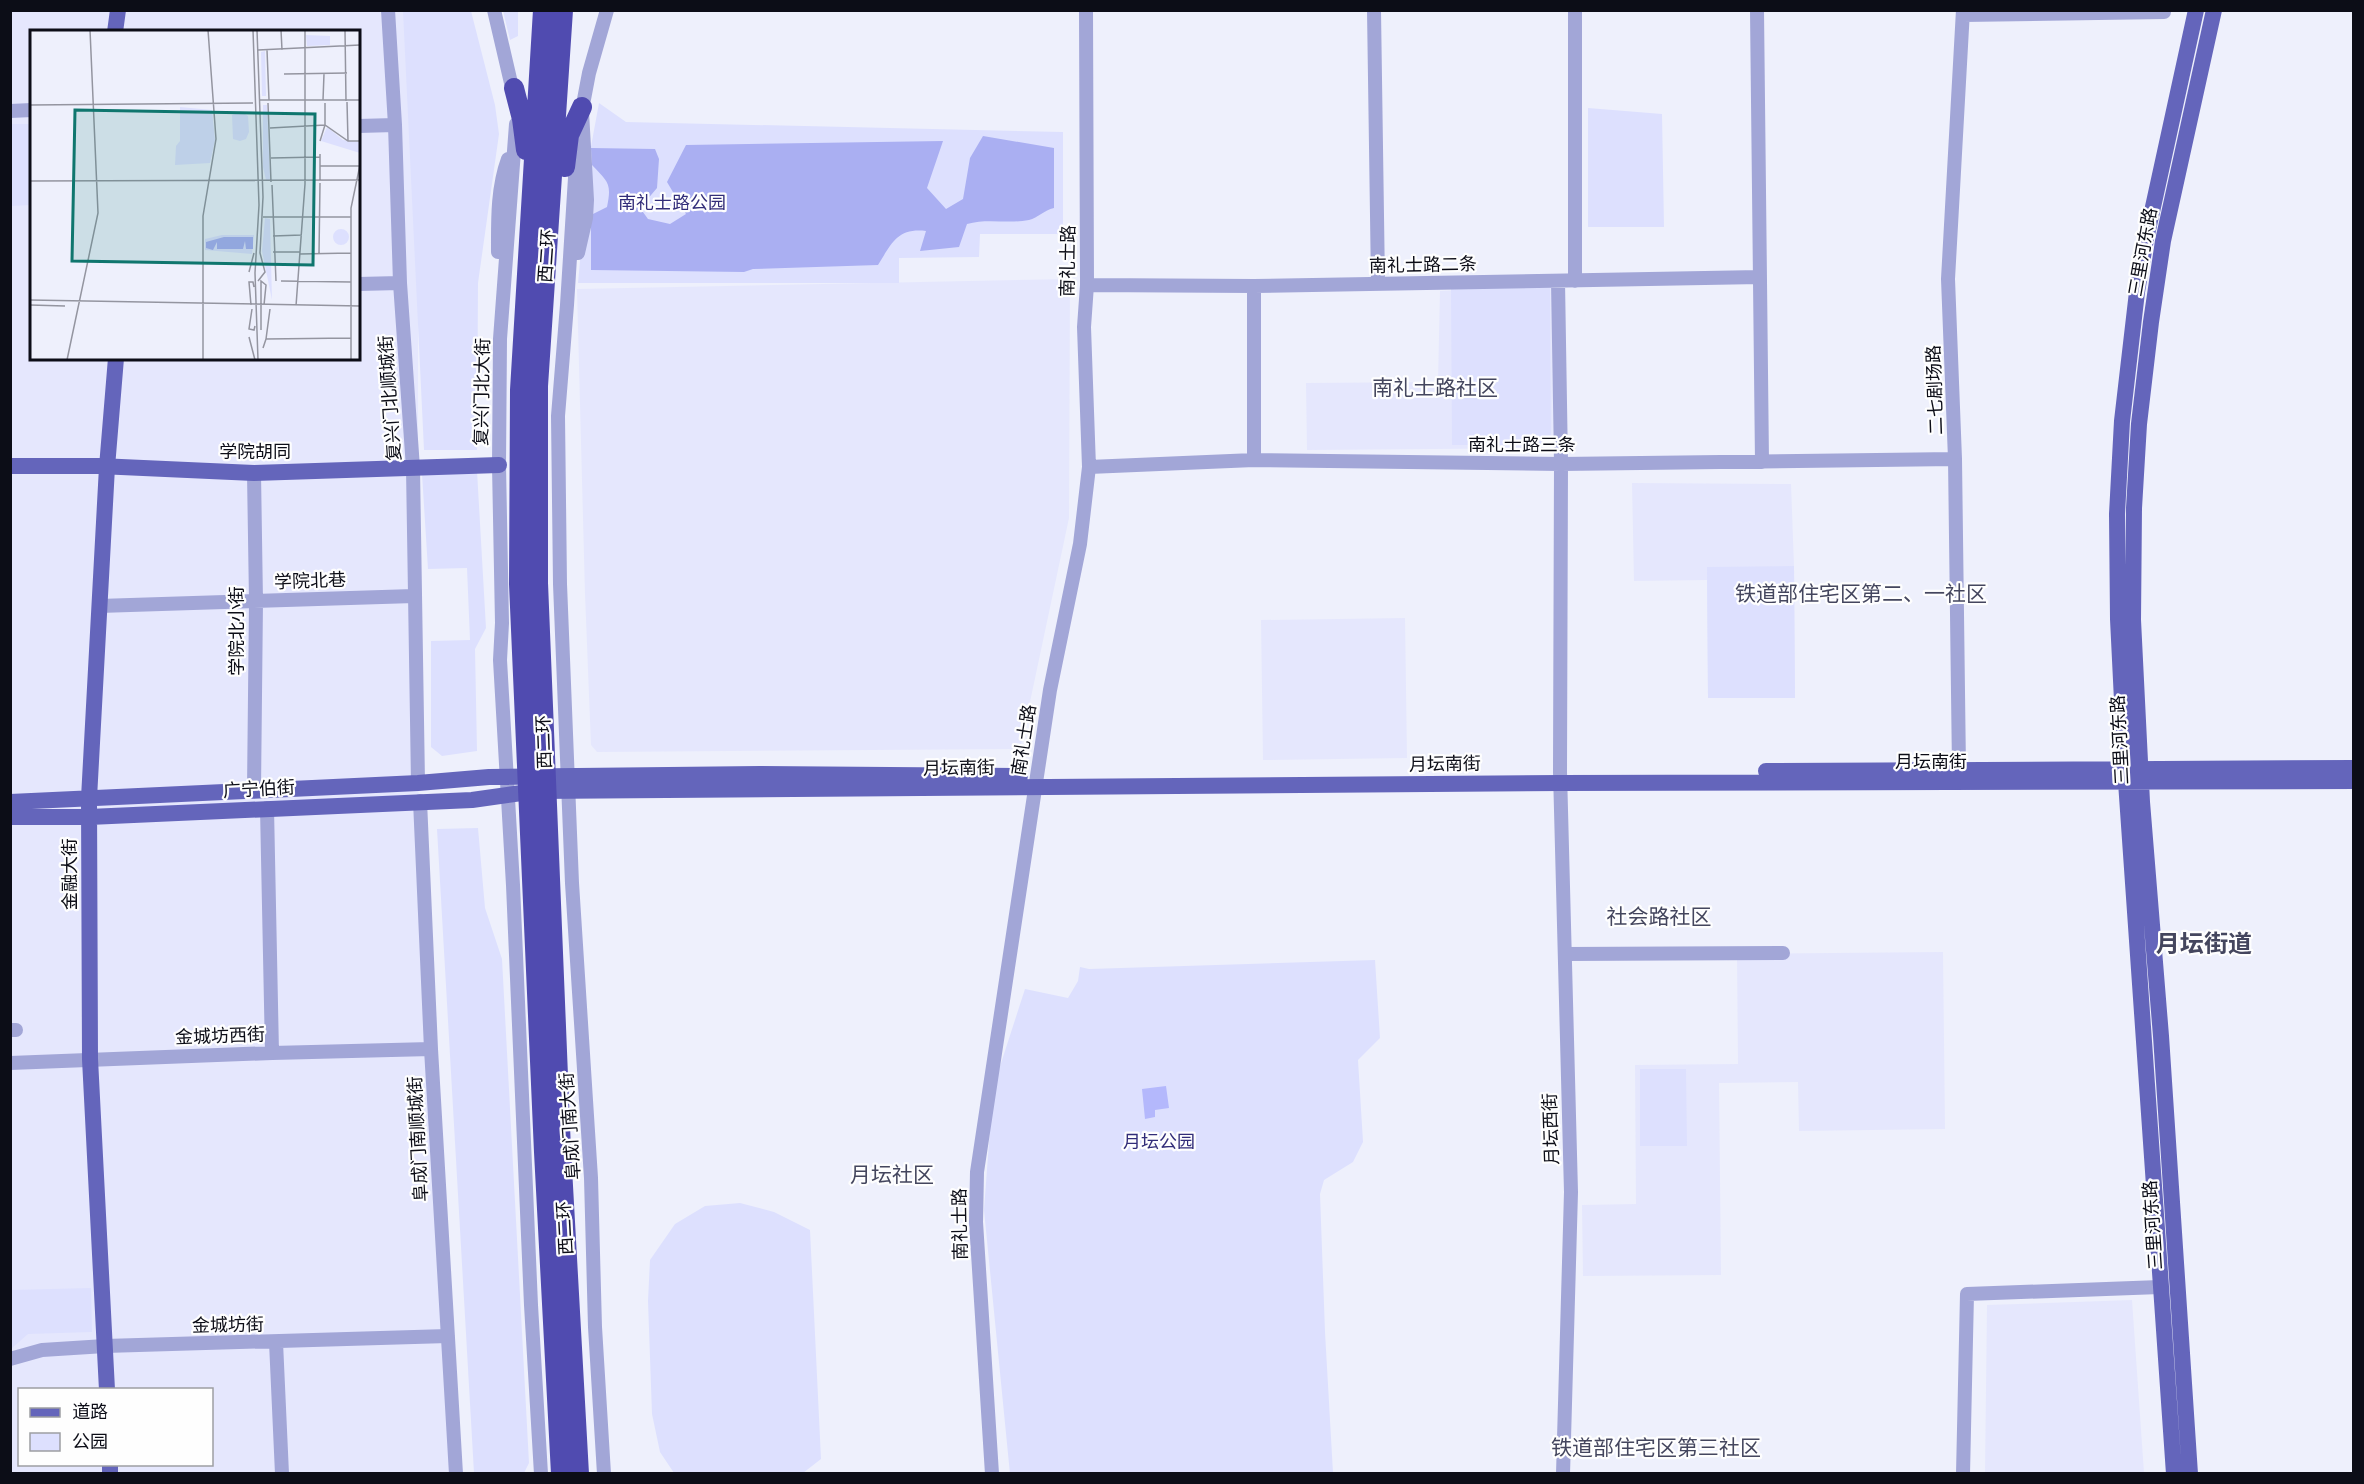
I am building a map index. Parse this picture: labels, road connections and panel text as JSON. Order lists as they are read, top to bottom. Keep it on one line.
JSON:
{"streets":{"highway":["西二环"],"main road":["三里河东路","学院胡同","月坛南街","广宁伯街","金融大街"],"street":["南礼士路","南礼士路二条","二七剧场路","复兴门北大街","复兴门北顺城街","南礼士路三条","学院北巷","学院北小街","金城坊西街","阜成门南大街","月坛西街","阜成门南顺城街","金城坊街"]},"crossings":[["三里河东路","月坛南街"],["南礼士路","南礼士路二条"],["南礼士路","南礼士路三条"],["南礼士路","月坛南街"],["南礼士路二条","月坛西街"],["二七剧场路","南礼士路三条"],["二七剧场路","月坛南街"],["复兴门北大街","学院胡同"],["复兴门北大街","广宁伯街"],["复兴门北顺城街","学院胡同"],["复兴门北顺城街","学院北巷"],["复兴门北顺城街","广宁伯街"],["南礼士路三条","月坛西街"],["学院胡同","学院北小街"],["学院北巷","学院北小街"],["学院北小街","广宁伯街"],["月坛南街","广宁伯街"],["月坛南街","阜成门南大街"],["月坛南街","月坛西街"],["广宁伯街","金融大街"],["广宁伯街","阜成门南顺城街"],["金融大街","金城坊西街"],["金融大街","金城坊街"],["金城坊西街","阜成门南顺城街"],["阜成门南顺城街","金城坊街"]],"districts":["南礼士路社区","铁道部住宅区第二、一社区","社会路社区","月坛街道","月坛社区","铁道部住宅区第三社区"],"parks":["南礼士路公园","月坛公园"],"legend":["道路","公园"]}
